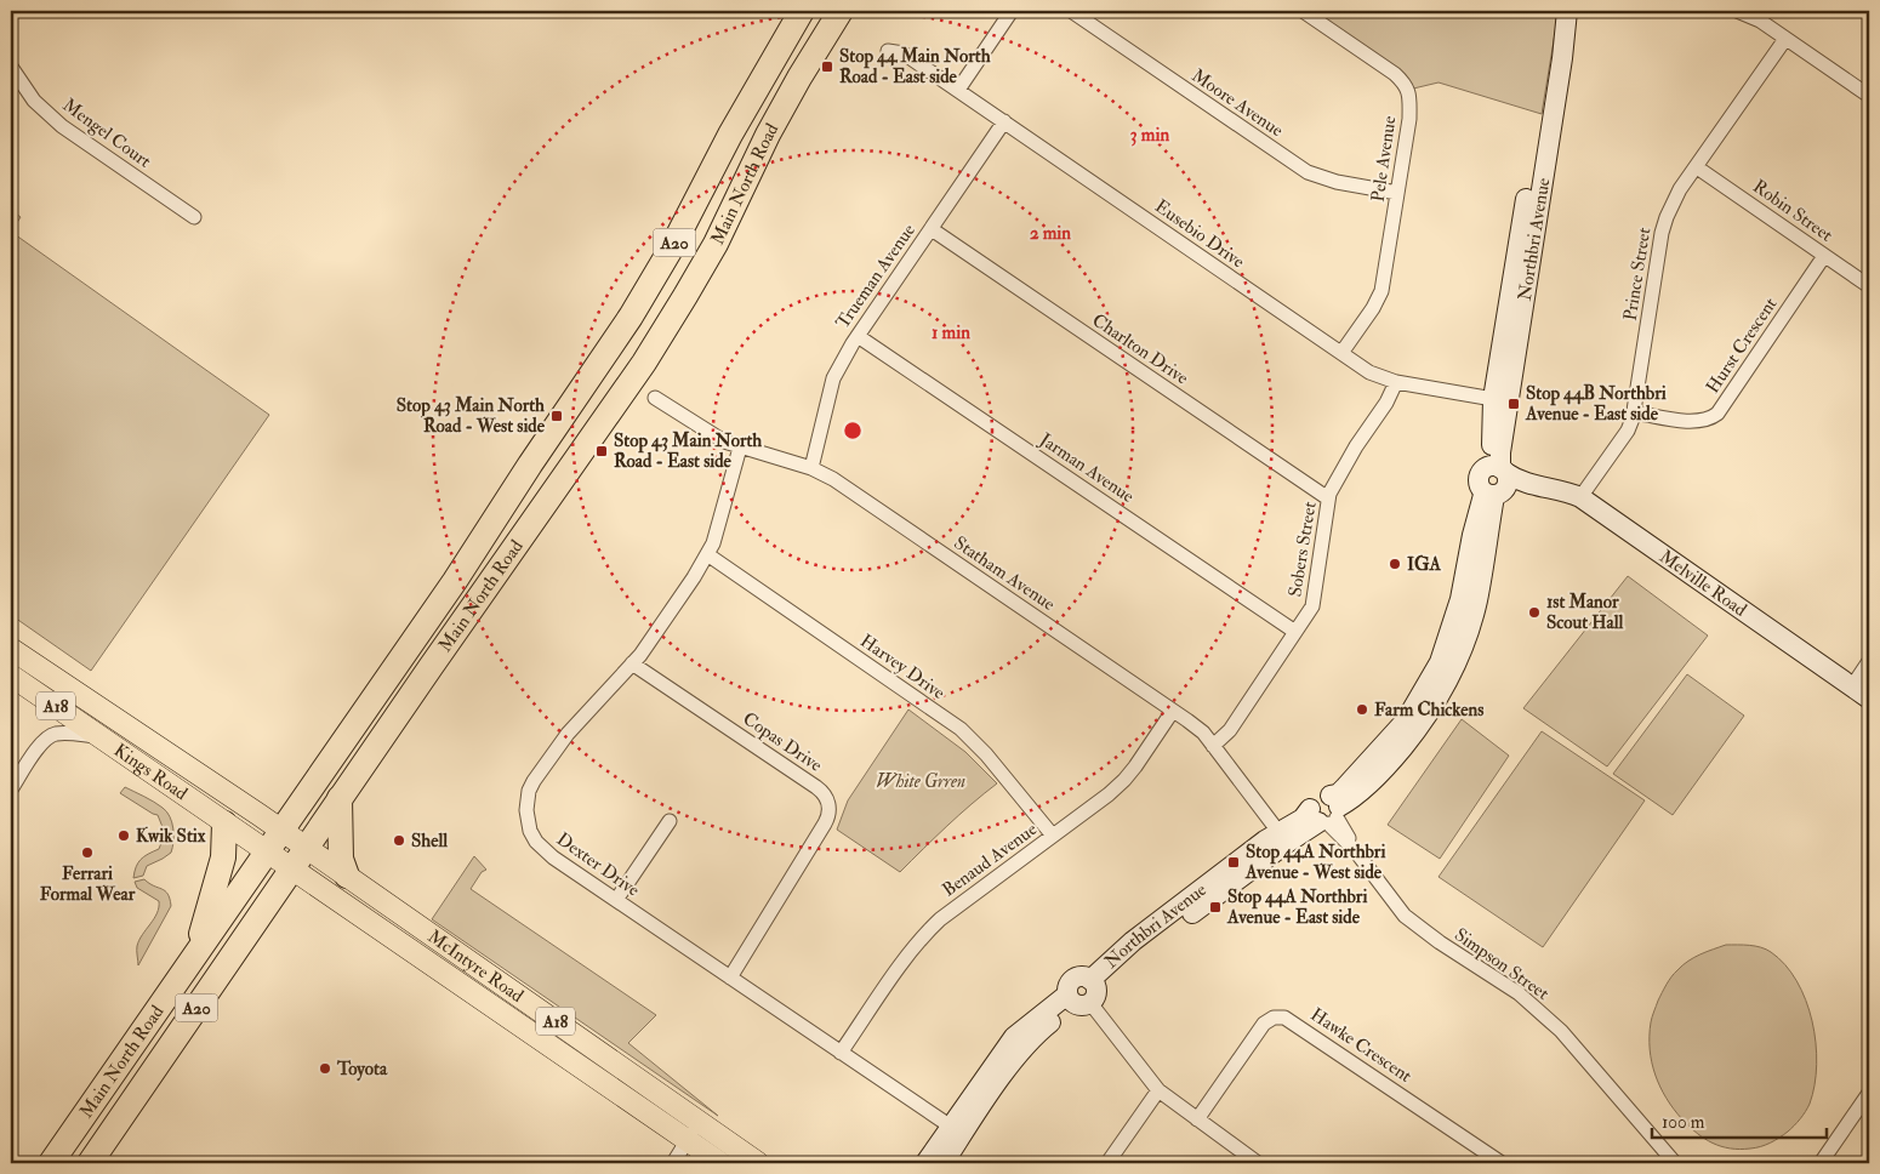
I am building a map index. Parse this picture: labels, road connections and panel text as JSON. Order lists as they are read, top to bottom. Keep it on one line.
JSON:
{"streets":{"highway":["Main North Road","A20"],"main road":["A18","Kings Road","McIntyre Road"],"street":["Moore Avenue","Mengel Court","Pele Avenue","Robin Street","Eusebio Drive","Northbri Avenue","Prince Street","Trueman Avenue","Hurst Crescent","Charlton Drive","Jarman Avenue","Sobers Street","Statham Avenue","Melville Road","Harvey Drive","Copas Drive","Benaud Avenue","Dexter Drive","Simpson Street","Hawke Crescent"]},"crossings":[["Moore Avenue","Pele Avenue"],["Pele Avenue","Eusebio Drive"],["Main North Road","Kings Road"],["Main North Road","McIntyre Road"],["Robin Street","Prince Street"],["Robin Street","Hurst Crescent"],["Eusebio Drive","Northbri Avenue"],["Eusebio Drive","Trueman Avenue"],["Eusebio Drive","Sobers Street"],["Northbri Avenue","Statham Avenue"],["Northbri Avenue","Melville Road"],["Northbri Avenue","Dexter Drive"],["Northbri Avenue","Simpson Street"],["Prince Street","Hurst Crescent"],["Prince Street","Melville Road"],["Trueman Avenue","Charlton Drive"],["Trueman Avenue","Jarman Avenue"],["Trueman Avenue","Statham Avenue"],["Charlton Drive","Sobers Street"],["Jarman Avenue","Sobers Street"],["Sobers Street","Statham Avenue"],["Statham Avenue","Benaud Avenue"],["Statham Avenue","Dexter Drive"],["Harvey Drive","Benaud Avenue"],["Harvey Drive","Dexter Drive"],["Copas Drive","Dexter Drive"],["Kings Road","McIntyre Road"],["Benaud Avenue","Dexter Drive"]],"parks":["White Grren"],"places":{"transit":["Stop 44 Main North Road - East side","Stop 44B Northbri Avenue - East side","Stop 43 Main North Road - West side","Stop 43 Main North Road - East side","Stop 44A Northbri Avenue - West side","Stop 44A Northbri Avenue - East side"],"other":["IGA","1st Manor Scout Hall","Farm Chickens","Kwik Stix","Shell","Ferrari Formal Wear","Toyota"]},"scale_bar":"100 m","rings":["3 min","2 min","1 min"]}
